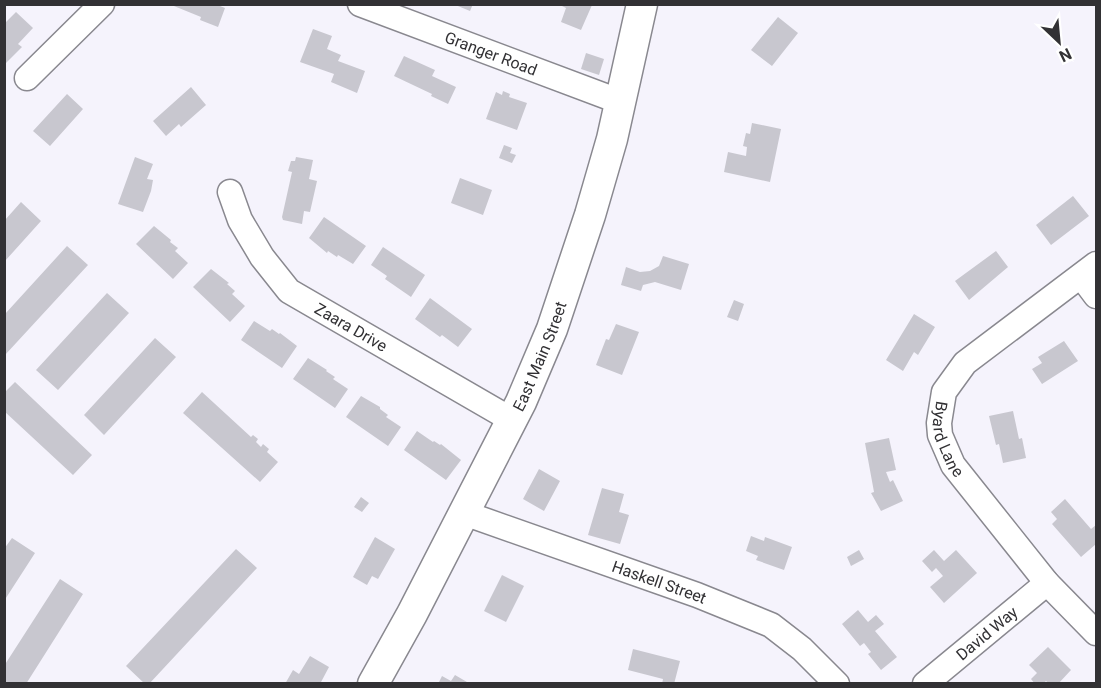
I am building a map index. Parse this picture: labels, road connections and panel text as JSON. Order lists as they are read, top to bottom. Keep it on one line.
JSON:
{"streets":{"main road":["East Main Street"],"street":["Granger Road","Zaara Drive","Byard Lane","Haskell Street","David Way"]},"crossings":[["Granger Road","East Main Street"],["Zaara Drive","East Main Street"],["East Main Street","Haskell Street"],["Byard Lane","David Way"]],"north":"bottom right"}
